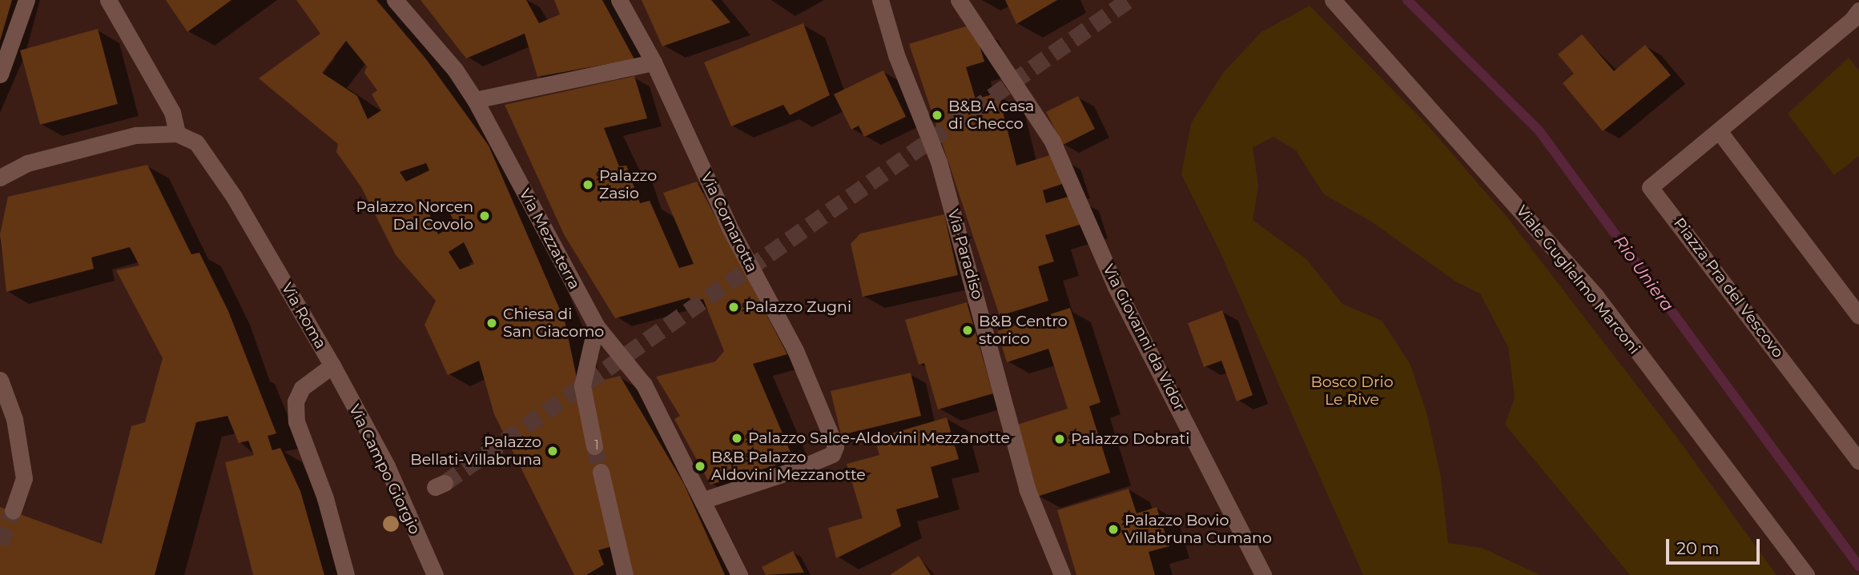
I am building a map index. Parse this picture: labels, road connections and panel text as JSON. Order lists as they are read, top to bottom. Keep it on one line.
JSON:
{"streets":{"street":["Via Cornarotta","Via Mezzaterra","Via Paradiso","Viale Guglielmo Marconi","Piazza Pra del Vescovo","Via Roma","Via Giovanni da Vidor","Via Campo Giorgio"]},"crossings":[["Via Cornarotta","Via Mezzaterra"],["Via Roma","Via Campo Giorgio"]],"water":["Rio Uniera"],"parks":["Bosco Drio Le Rive"],"places":["B&B A casa di Checco","Palazzo Zasio","Palazzo Norcen Dal Covolo","Palazzo Zugni","Chiesa di San Giacomo","B&B Centro storico","Palazzo Salce-Aldovini Mezzanotte","Palazzo Dobrati","Palazzo Bellati-Villabruna","B&B Palazzo Aldovini Mezzanotte","Palazzo Bovio Villabruna Cumano"],"house_numbers":["1"],"scale_bar":"20 m"}
